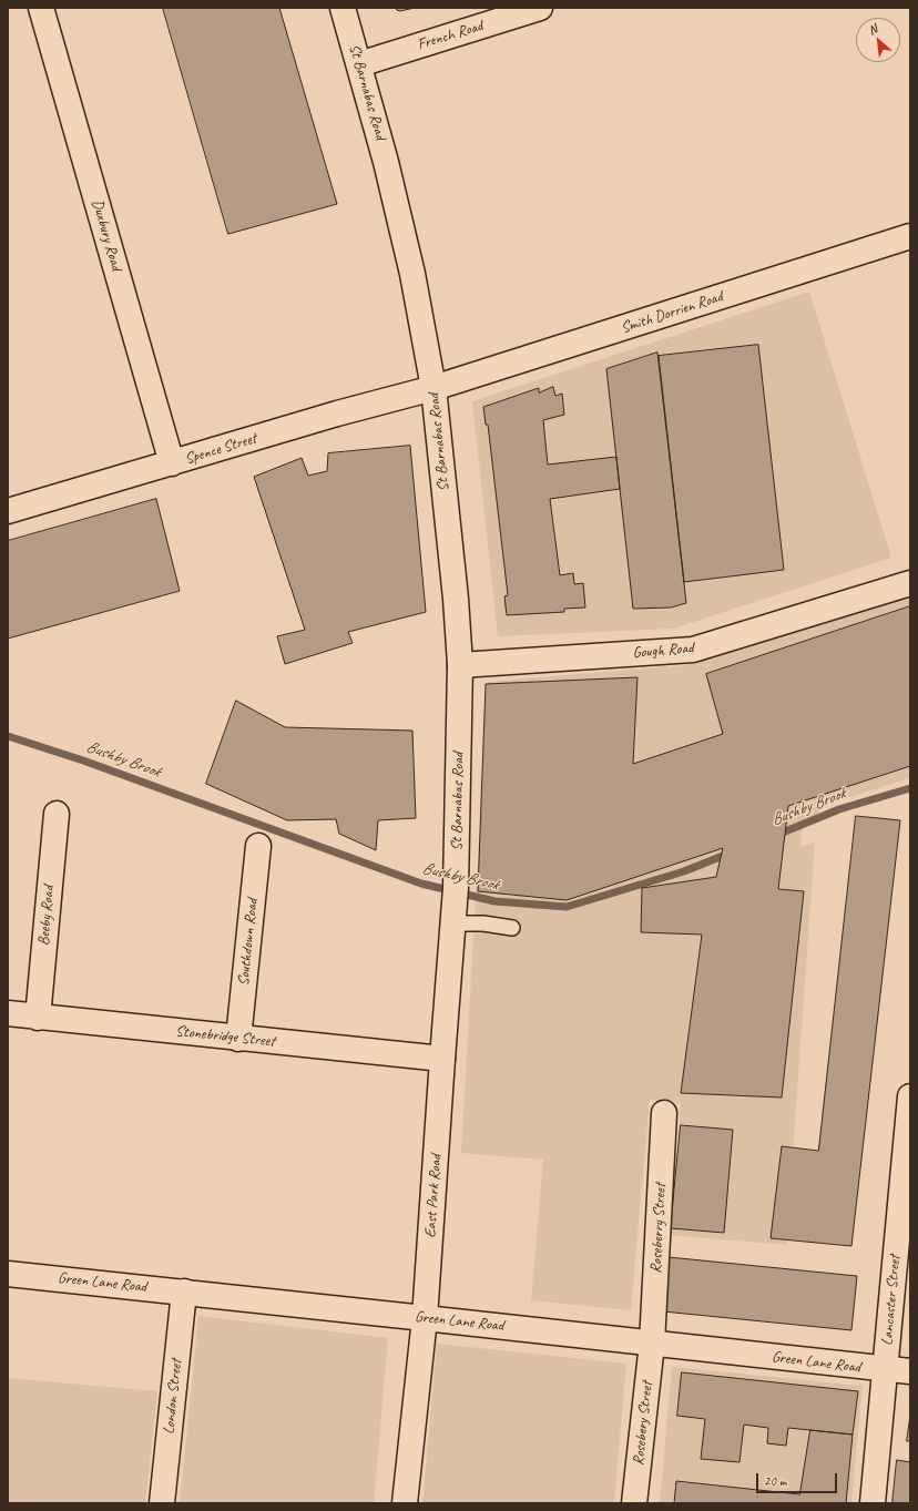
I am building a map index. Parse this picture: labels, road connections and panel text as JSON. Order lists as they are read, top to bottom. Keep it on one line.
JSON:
{"streets":{"street":["French Road","St Barnabas Road","Duxbury Road","Smith Dorrien Road","Spence Street","Gough Road","Beeby Road","Southdown Road","Stonebridge Street","East Park Road","Roseberry Street","Green Lane Road","Lancaster Street","London Street","Rosebery Street"]},"crossings":[["French Road","St Barnabas Road"],["St Barnabas Road","Smith Dorrien Road"],["St Barnabas Road","Spence Street"],["St Barnabas Road","Gough Road"],["St Barnabas Road","East Park Road"],["Duxbury Road","Spence Street"],["Smith Dorrien Road","Spence Street"],["Beeby Road","Stonebridge Street"],["Southdown Road","Stonebridge Street"],["Stonebridge Street","East Park Road"],["East Park Road","Green Lane Road"],["Roseberry Street","Green Lane Road"],["Roseberry Street","Rosebery Street"],["Green Lane Road","Lancaster Street"],["Green Lane Road","London Street"],["Green Lane Road","Rosebery Street"]],"water":["Bushby Brook"],"scale_bar":"20 m","north":"top left"}
